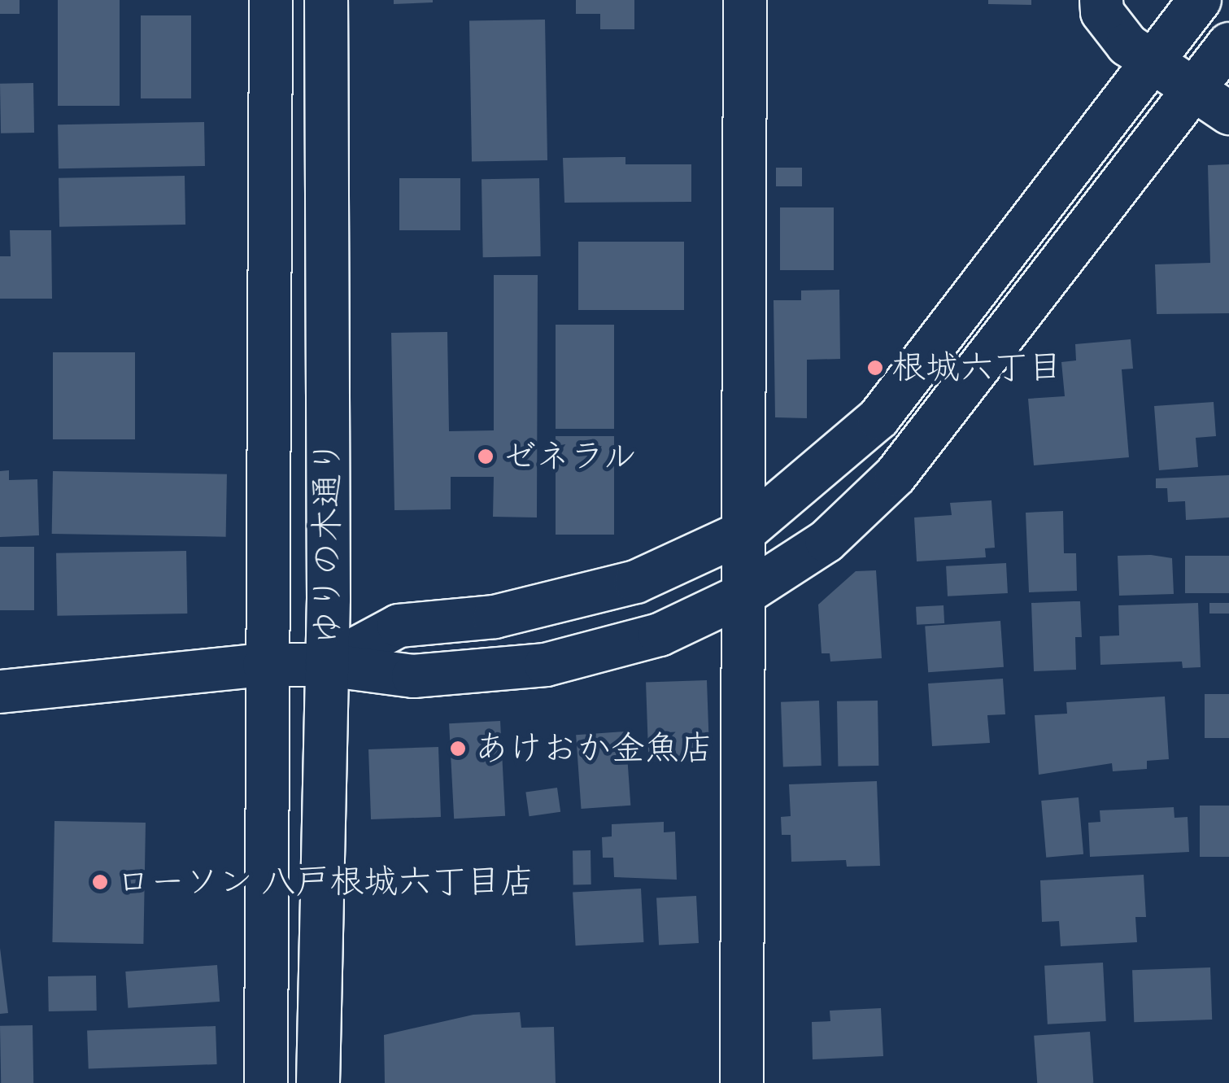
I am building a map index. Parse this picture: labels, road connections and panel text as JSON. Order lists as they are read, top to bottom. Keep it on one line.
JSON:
{"streets":{"street":["ゆりの木通り"]},"places":["根城六丁目","ゼネラル","あけおか金魚店","ローソン 八戸根城六丁目店"]}
